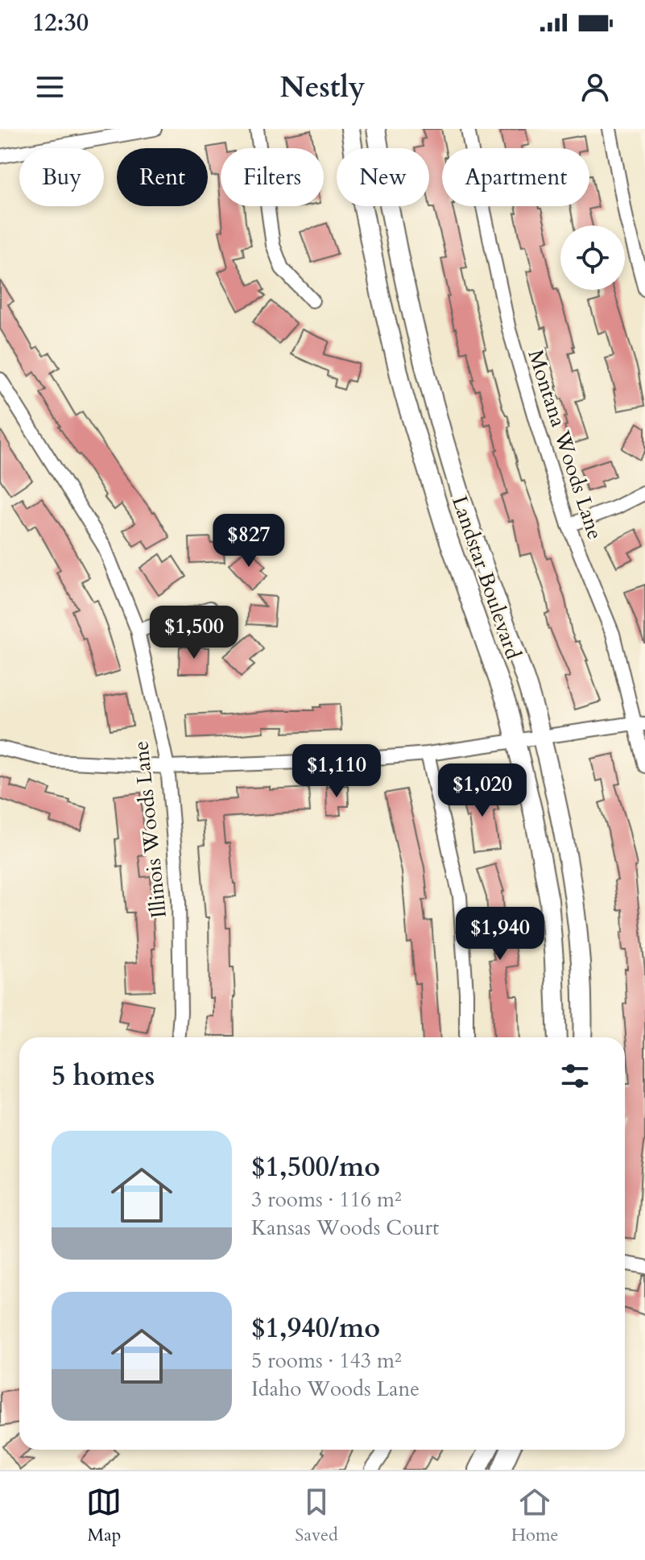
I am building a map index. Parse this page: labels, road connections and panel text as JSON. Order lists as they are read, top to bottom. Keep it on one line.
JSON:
{"streets":{"street":["Montana Woods Lane","Landstar Boulevard","Illinois Woods Lane"]},"page":{"status":"12:30","header":"Nestly","chip":["Buy","Rent","Filters","New","Apartment"],"price":["$827","$1,500","$1,110","$1,020","$1,940"],"heading":"5 homes","list":[{"name":"$1,500/mo","note":"3 rooms · 116 m² · Kansas Woods Court"},{"name":"$1,940/mo","note":"5 rooms · 143 m² · Idaho Woods Lane"}],"tabs":["Map","Saved","Home"]}}
